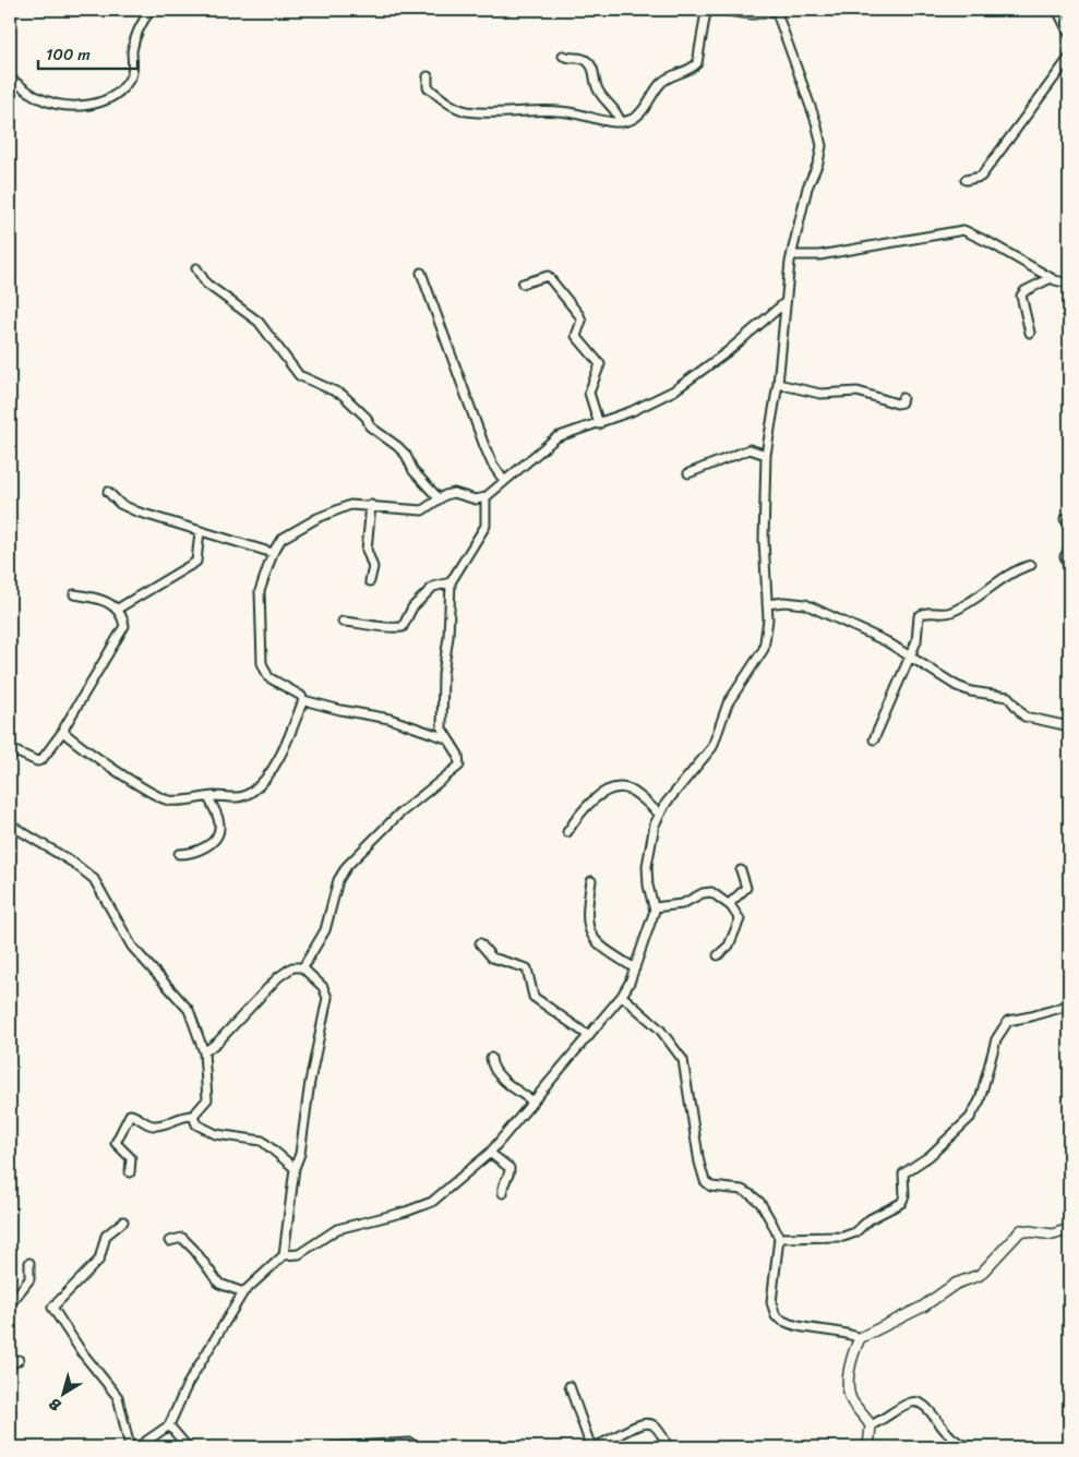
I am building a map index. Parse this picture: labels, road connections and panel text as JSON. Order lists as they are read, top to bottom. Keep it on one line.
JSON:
{"scale_bar":"100 m","north":"bottom left"}
